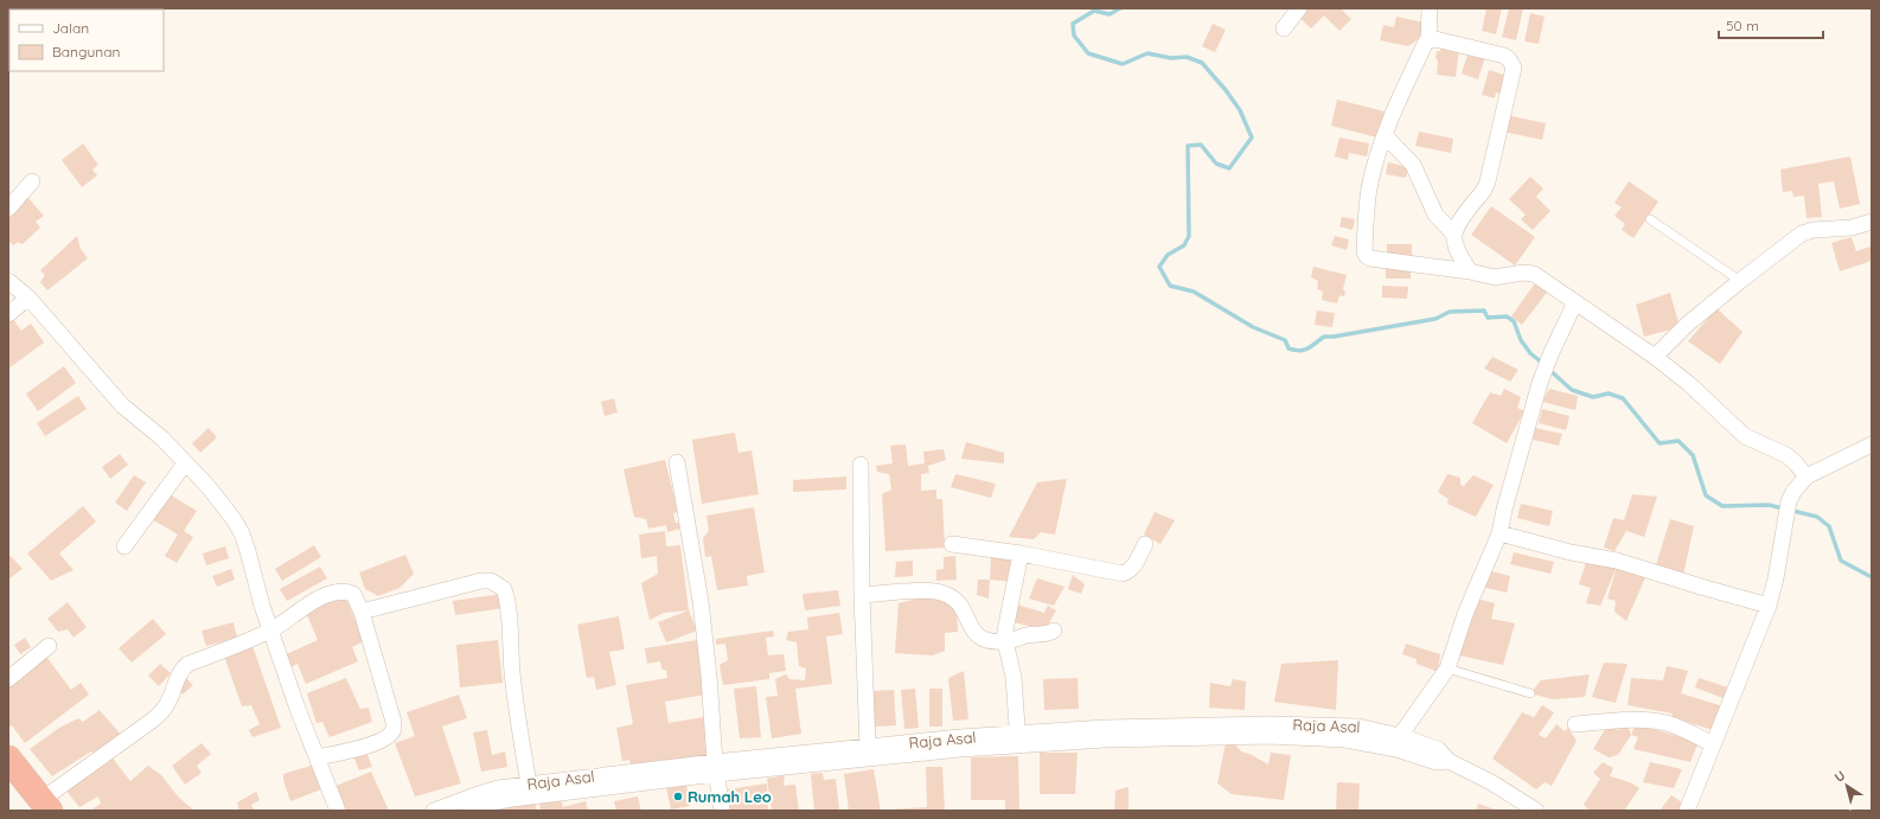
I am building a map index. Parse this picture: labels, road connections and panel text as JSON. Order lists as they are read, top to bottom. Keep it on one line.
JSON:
{"streets":{"street":["Raja Asal"]},"places":["Rumah Leo"],"legend":["Jalan","Bangunan"],"scale_bar":"50 m","north":"top left"}
